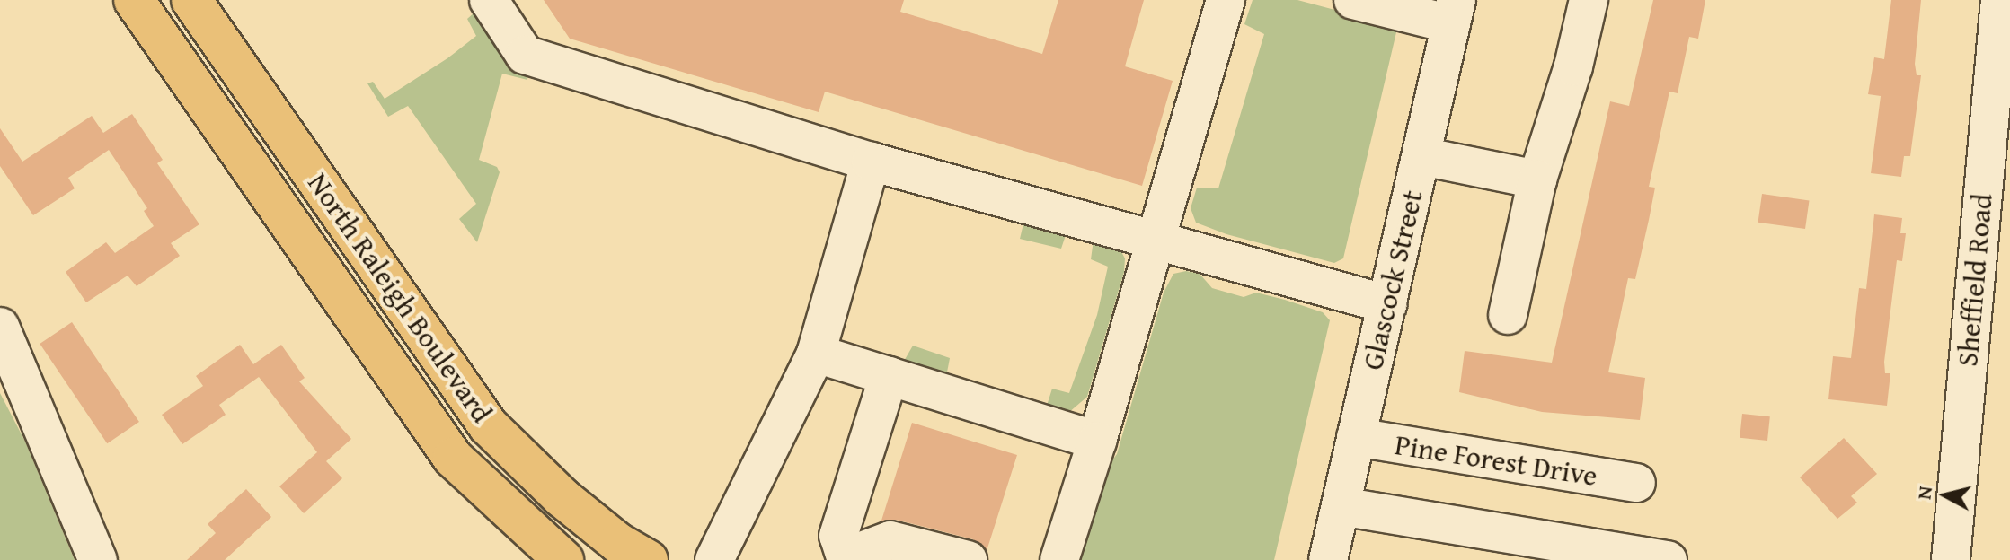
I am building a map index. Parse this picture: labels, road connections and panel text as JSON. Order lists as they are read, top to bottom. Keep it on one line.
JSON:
{"streets":{"main road":["North Raleigh Boulevard"],"street":["Glascock Street","Sheffield Road","Pine Forest Drive"]},"crossings":[["Glascock Street","Pine Forest Drive"]],"north":"left"}
